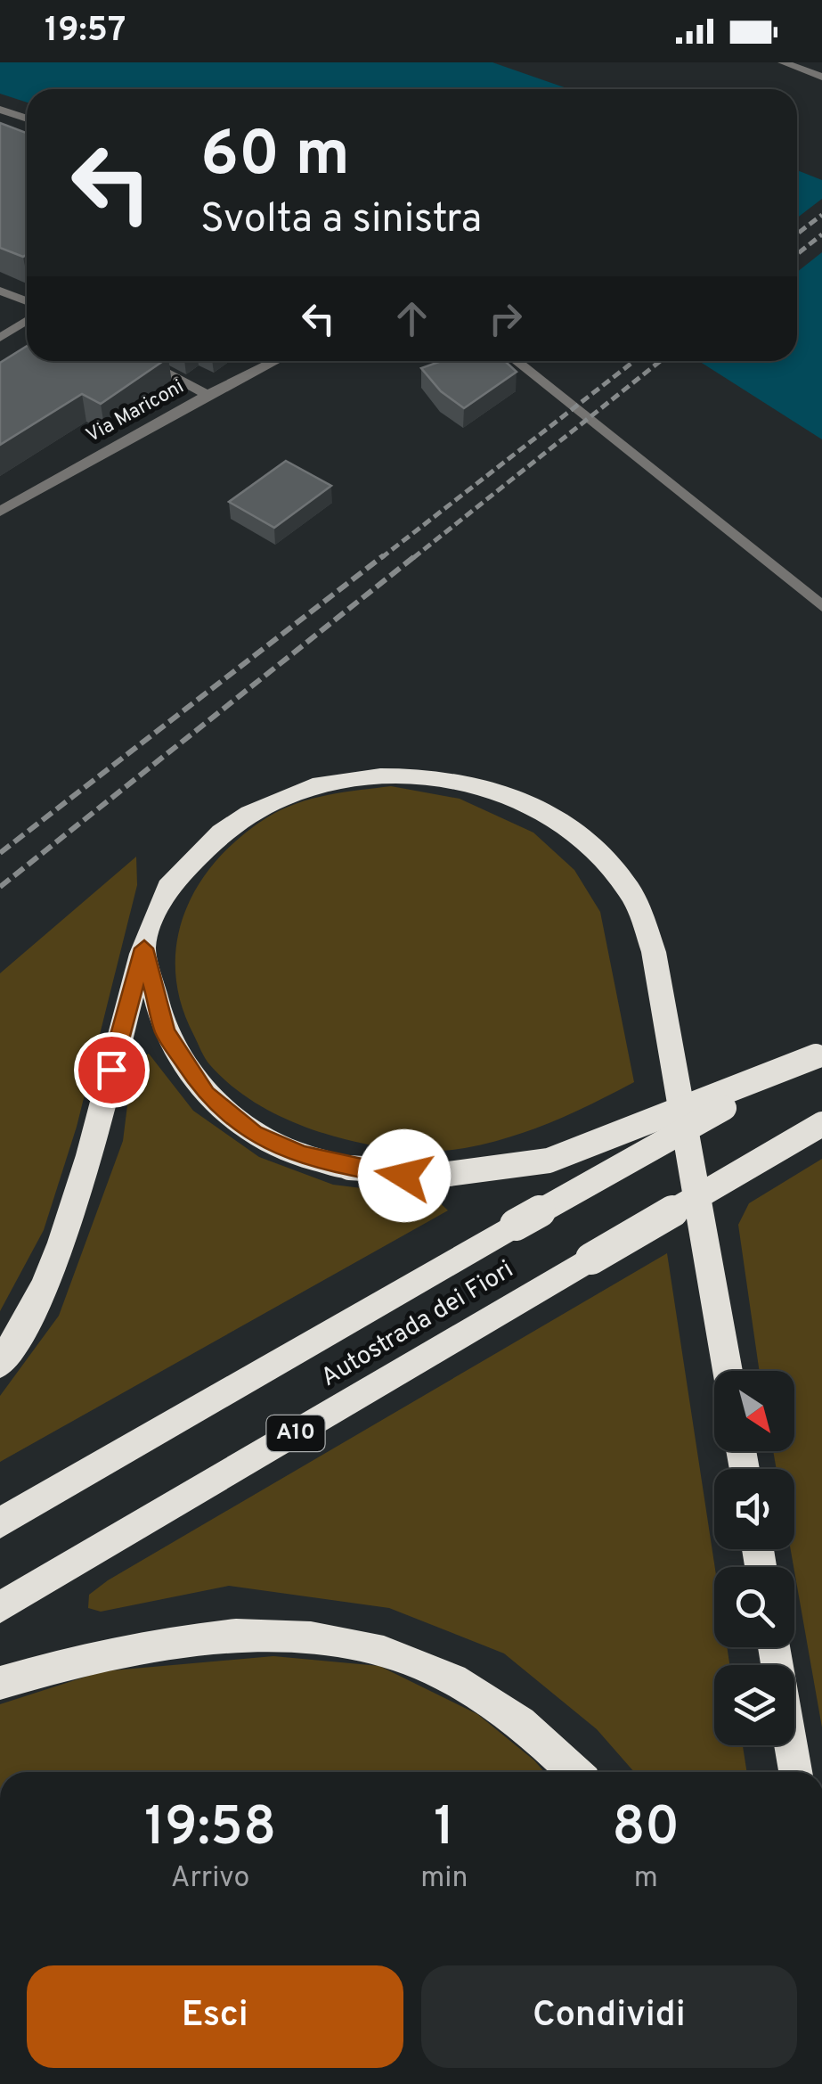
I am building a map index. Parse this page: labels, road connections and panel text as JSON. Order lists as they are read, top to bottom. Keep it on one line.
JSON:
{"streets":{"highway":["Autostrada dei Fiori","A10"],"street":["Via Mariconi"]},"north":"bottom right","page":{"status":"19:57","turn":["60 m","Svolta a sinistra"],"eta":["19:58","Arrivo","1","min","80","m"],"buttons":["Esci","Condividi"]}}
